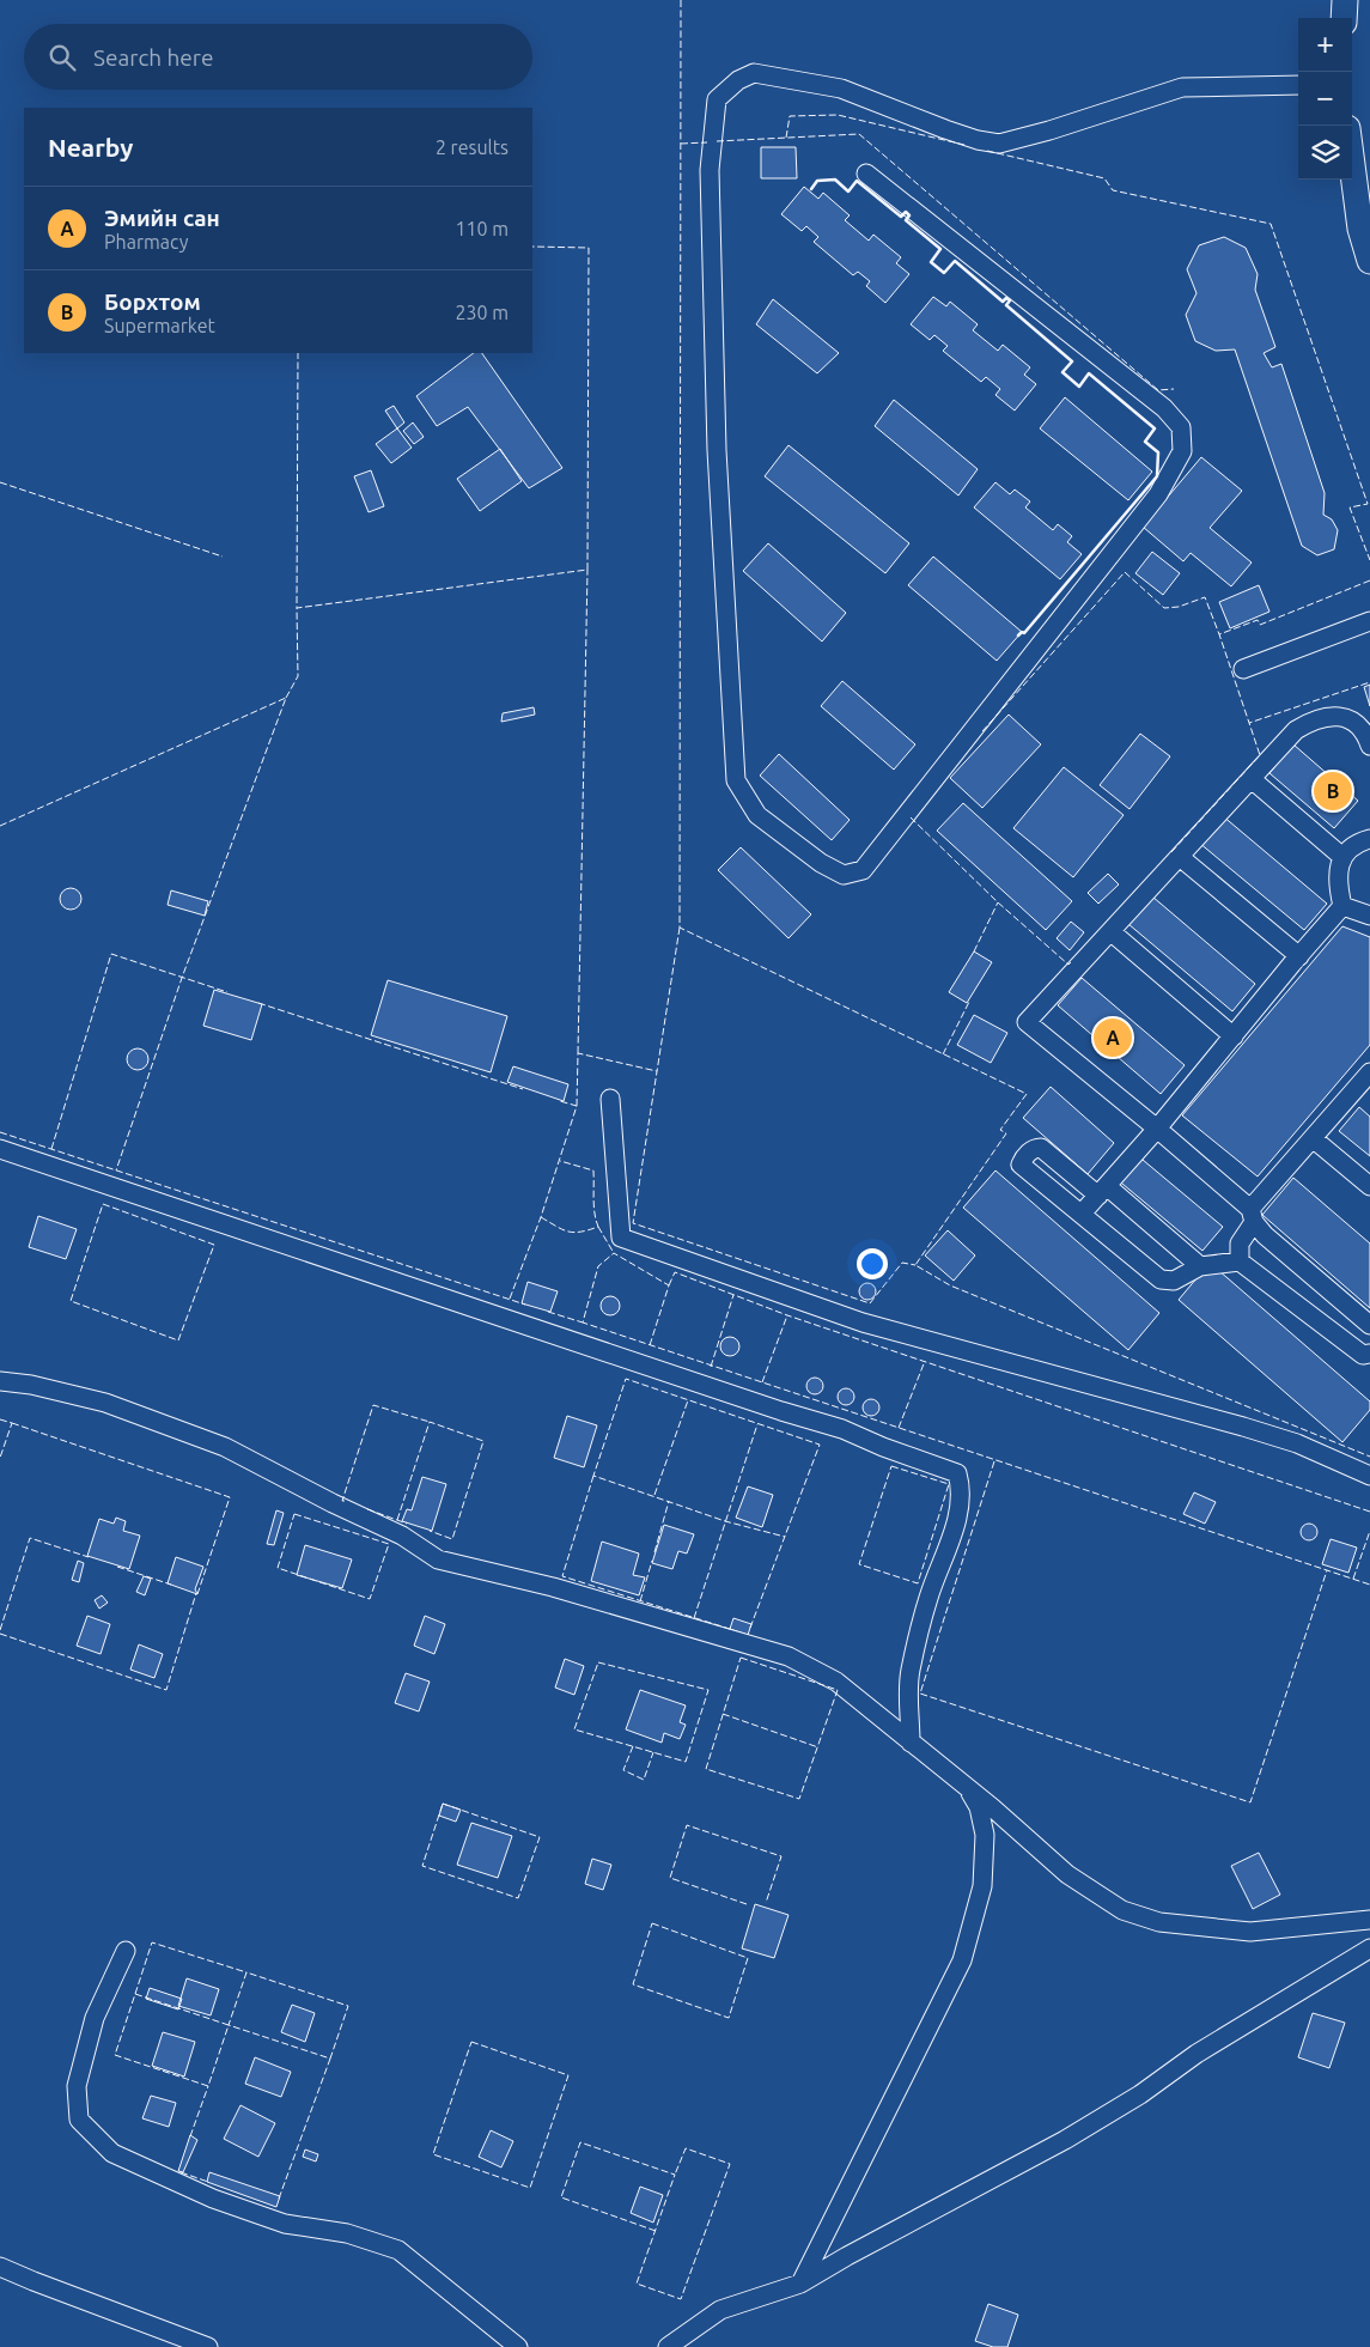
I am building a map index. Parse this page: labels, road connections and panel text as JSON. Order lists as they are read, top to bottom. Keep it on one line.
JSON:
{"page":{"map_buttons":["+","−"],"search":"Search here","heading":["Nearby","2 results"],"list":[{"mark":"A","name":"Эмийн сан","note":"Pharmacy","value":"110 m"},{"mark":"B","name":"Борхтом","note":"Supermarket","value":"230 m"}],"pins":["B","A"]}}
